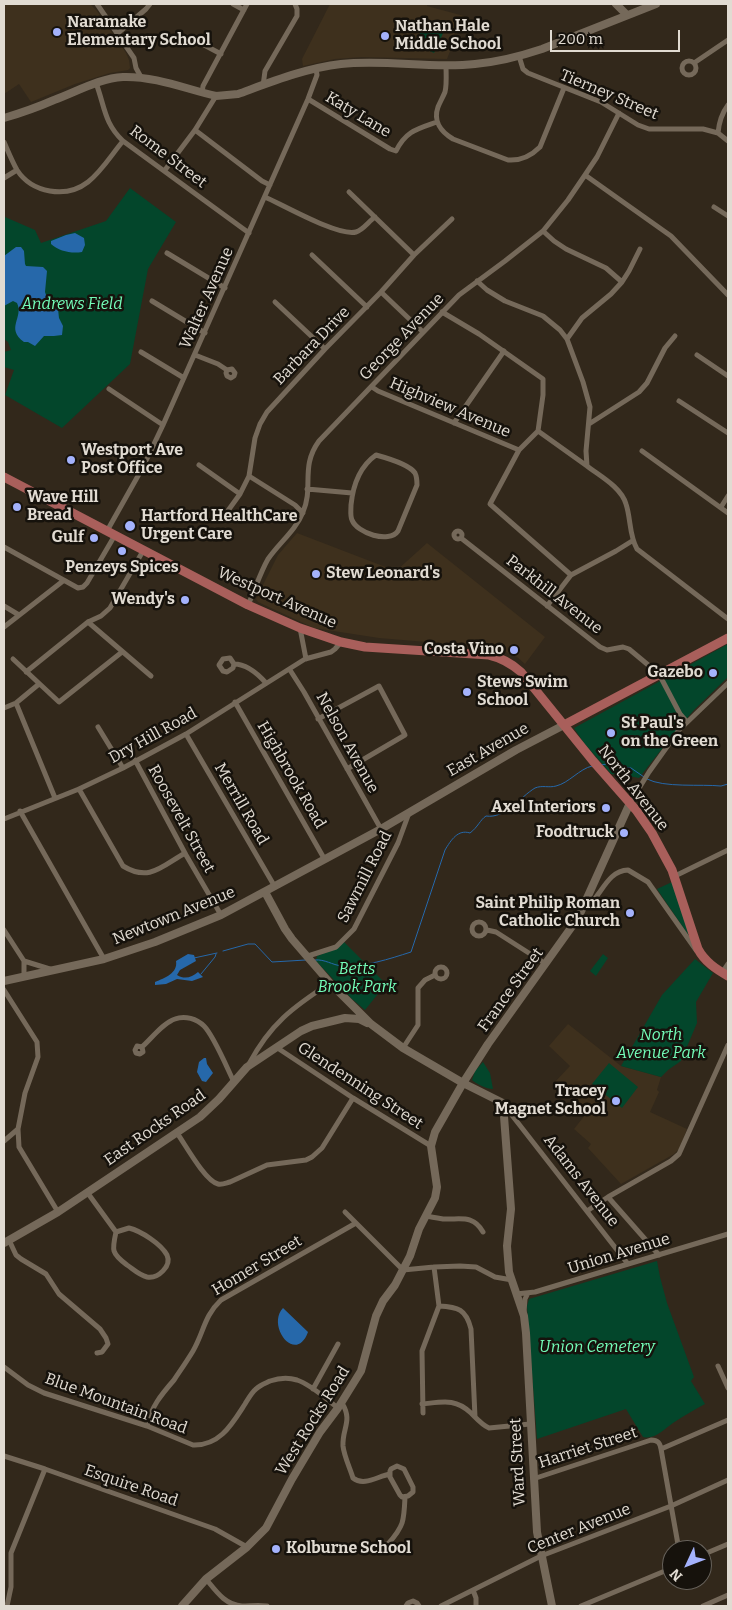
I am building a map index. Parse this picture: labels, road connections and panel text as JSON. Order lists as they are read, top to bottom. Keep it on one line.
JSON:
{"streets":{"main road":["Westport Avenue","East Avenue","North Avenue","Newtown Avenue","France Street","East Rocks Road","Adams Avenue","West Rocks Road","Ward Street"],"street":["Tierney Street","Katy Lane","Rome Street","Walter Avenue","George Avenue","Barbara Drive","Highview Avenue","Parkhill Avenue","Dry Hill Road","Nelson Avenue","Highbrook Road","Merrill Road","Roosevelt Street","Sawmill Road","Glendenning Street","Union Avenue","Homer Street","Blue Mountain Road","Harriet Street","Esquire Road","Center Avenue"]},"crossings":[["Tierney Street","George Avenue"],["Katy Lane","Walter Avenue"],["Rome Street","Walter Avenue"],["Walter Avenue","Westport Avenue"],["George Avenue","Highview Avenue"],["George Avenue","Westport Avenue"],["Parkhill Avenue","East Avenue"],["Westport Avenue","Dry Hill Road"],["Westport Avenue","East Avenue"],["Westport Avenue","North Avenue"],["Dry Hill Road","Nelson Avenue"],["Dry Hill Road","Highbrook Road"],["Dry Hill Road","Merrill Road"],["Dry Hill Road","Roosevelt Street"],["Nelson Avenue","East Avenue"],["East Avenue","Highbrook Road"],["East Avenue","North Avenue"],["East Avenue","Merrill Road"],["East Avenue","Sawmill Road"],["East Avenue","Newtown Avenue"],["North Avenue","France Street"],["Roosevelt Street","Newtown Avenue"],["France Street","Adams Avenue"],["Glendenning Street","East Rocks Road"],["Glendenning Street","West Rocks Road"],["East Rocks Road","Adams Avenue"],["Adams Avenue","Union Avenue"],["Adams Avenue","Ward Street"],["Union Avenue","Ward Street"],["Homer Street","Blue Mountain Road"],["Blue Mountain Road","West Rocks Road"],["West Rocks Road","Esquire Road"],["Harriet Street","Ward Street"],["Ward Street","Center Avenue"]],"parks":["Andrews Field","Betts Brook Park","North Avenue Park","Union Cemetery"],"places":["Naramake Elementary School","Nathan Hale Middle School","Westport Ave Post Office","Wave Hill Bread","Hartford HealthCare Urgent Care","Gulf","Penzeys Spices","Stew Leonard's","Wendy's","Costa Vino","Gazebo","Stews Swim School","St Paul's on the Green","Axel Interiors","Foodtruck","Saint Philip Roman Catholic Church","Tracey Magnet School","Kolburne School"],"scale_bar":"200 m","north":"bottom left"}
